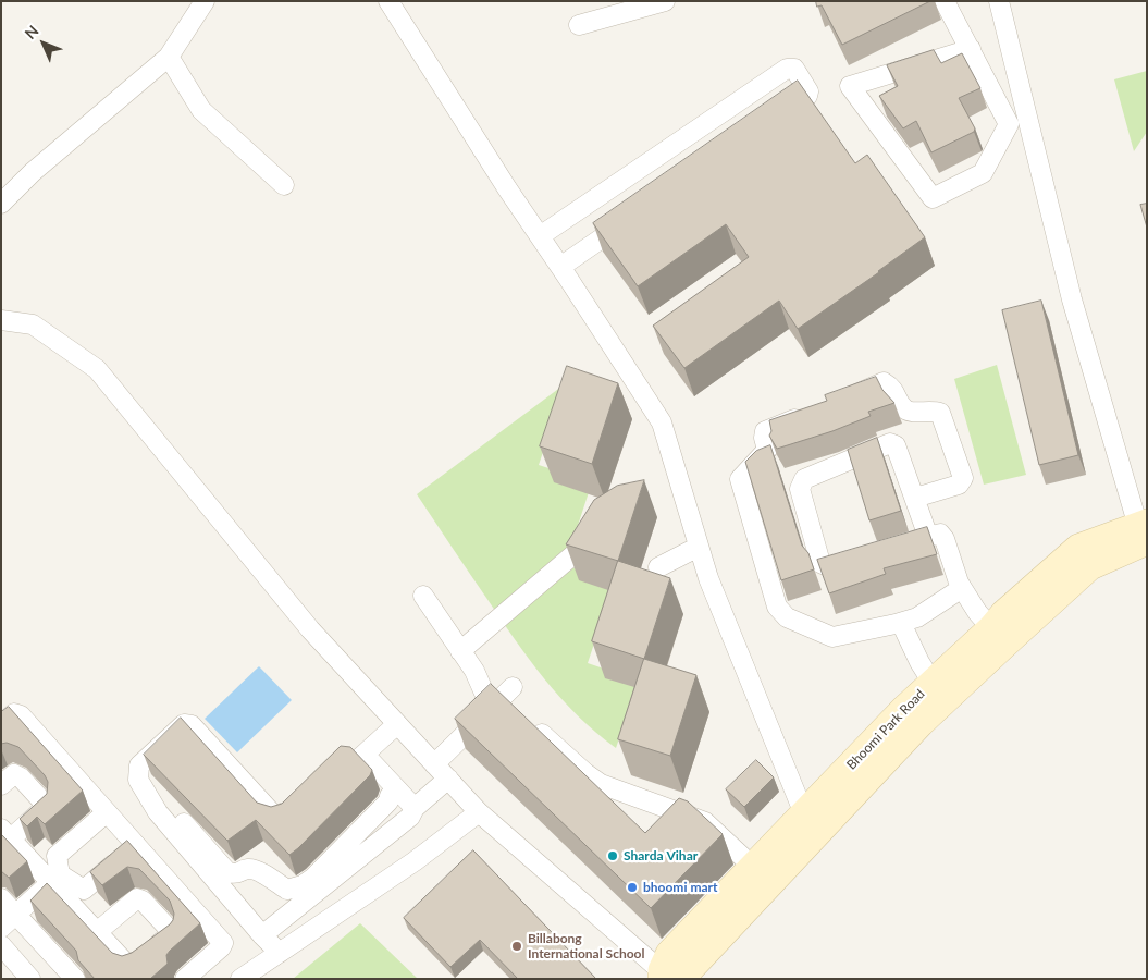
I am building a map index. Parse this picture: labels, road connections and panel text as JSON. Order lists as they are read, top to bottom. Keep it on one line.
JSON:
{"streets":{"main road":["Bhoomi Park Road"]},"places":["Sharda Vihar","bhoomi mart","Billabong International School"],"north":"top left"}
